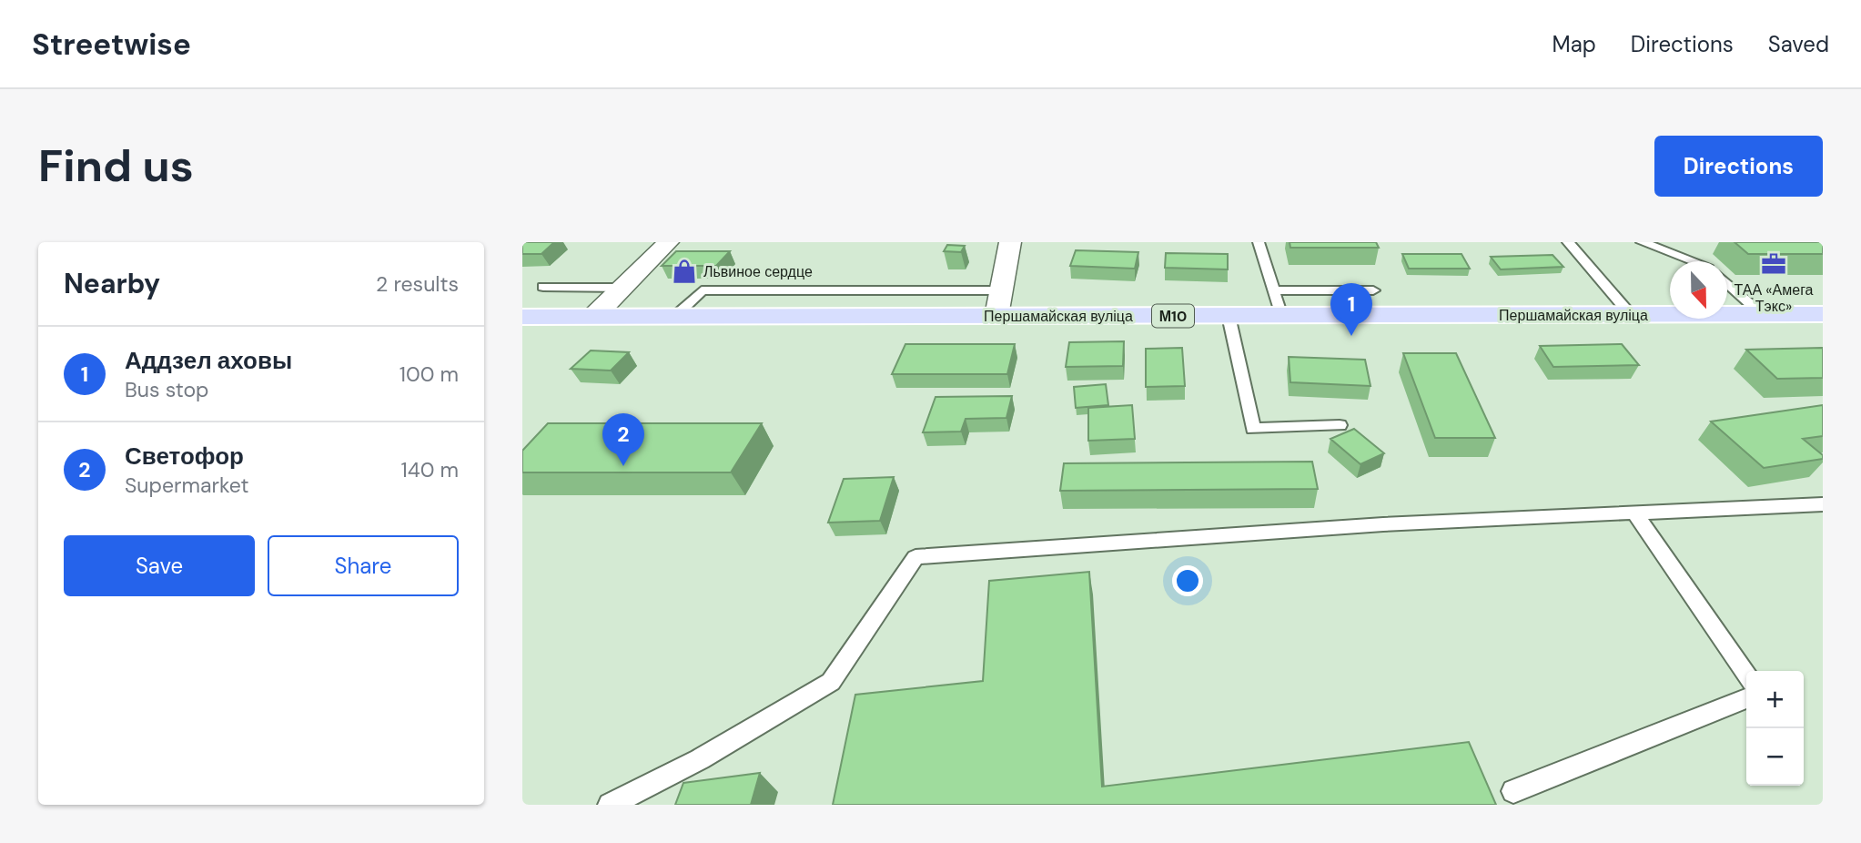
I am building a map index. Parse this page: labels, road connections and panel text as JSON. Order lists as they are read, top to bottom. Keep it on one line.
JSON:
{"streets":{"main road":["Першамайская вуліца","М10"]},"places":{"office":["ТАА «Амега Тэкс»"],"shop":["Львиное сердце"]},"north":"bottom","page":{"header":"Streetwise","nav":["Map","Directions","Saved"],"buttons":["Directions",["Save","Share"]],"title":"Find us","heading":["Nearby","2 results"],"pins":["1","2"],"list":[{"mark":"1","name":"Аддзел аховы","note":"Bus stop","value":"100 m"},{"mark":"2","name":"Светофор","note":"Supermarket","value":"140 m"}],"map_buttons":["+","−"]}}
